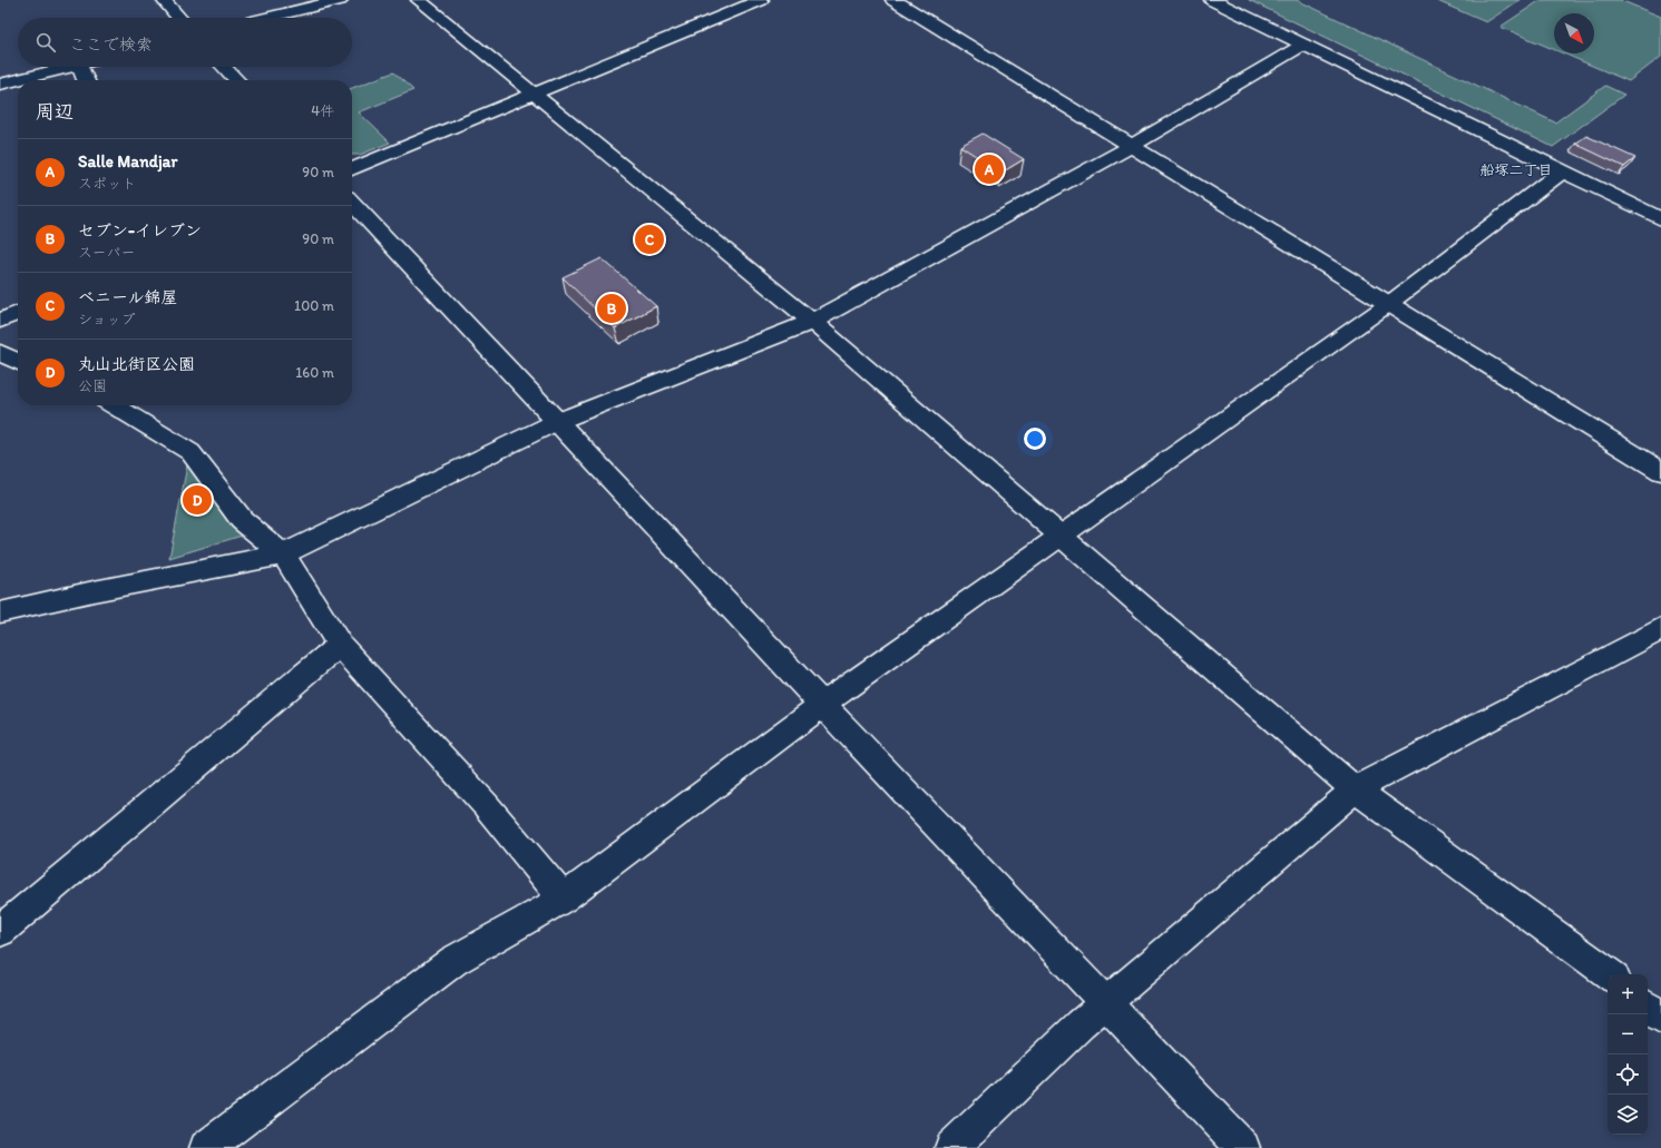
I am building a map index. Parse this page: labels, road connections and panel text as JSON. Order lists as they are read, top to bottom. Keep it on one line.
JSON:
{"districts":["船塚二丁目"],"north":"bottom right","page":{"search":"ここで検索","heading":["周辺","4件"],"list":[{"mark":"A","name":"Salle Mandjar","note":"スポット","value":"90 m"},{"mark":"B","name":"セブン-イレブン","note":"スーパー","value":"90 m"},{"mark":"C","name":"ベニール錦屋","note":"ショップ","value":"100 m"},{"mark":"D","name":"丸山北街区公園","note":"公園","value":"160 m"}],"pins":["A","C","B","D"],"map_buttons":["+","−"]}}
